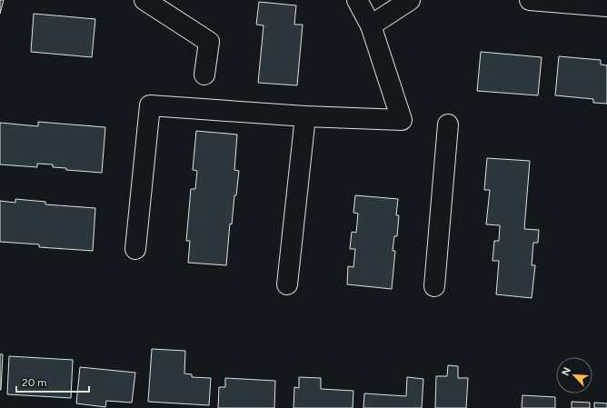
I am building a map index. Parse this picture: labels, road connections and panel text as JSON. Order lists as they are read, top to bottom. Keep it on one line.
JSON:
{"scale_bar":"20 m","north":"top left"}
